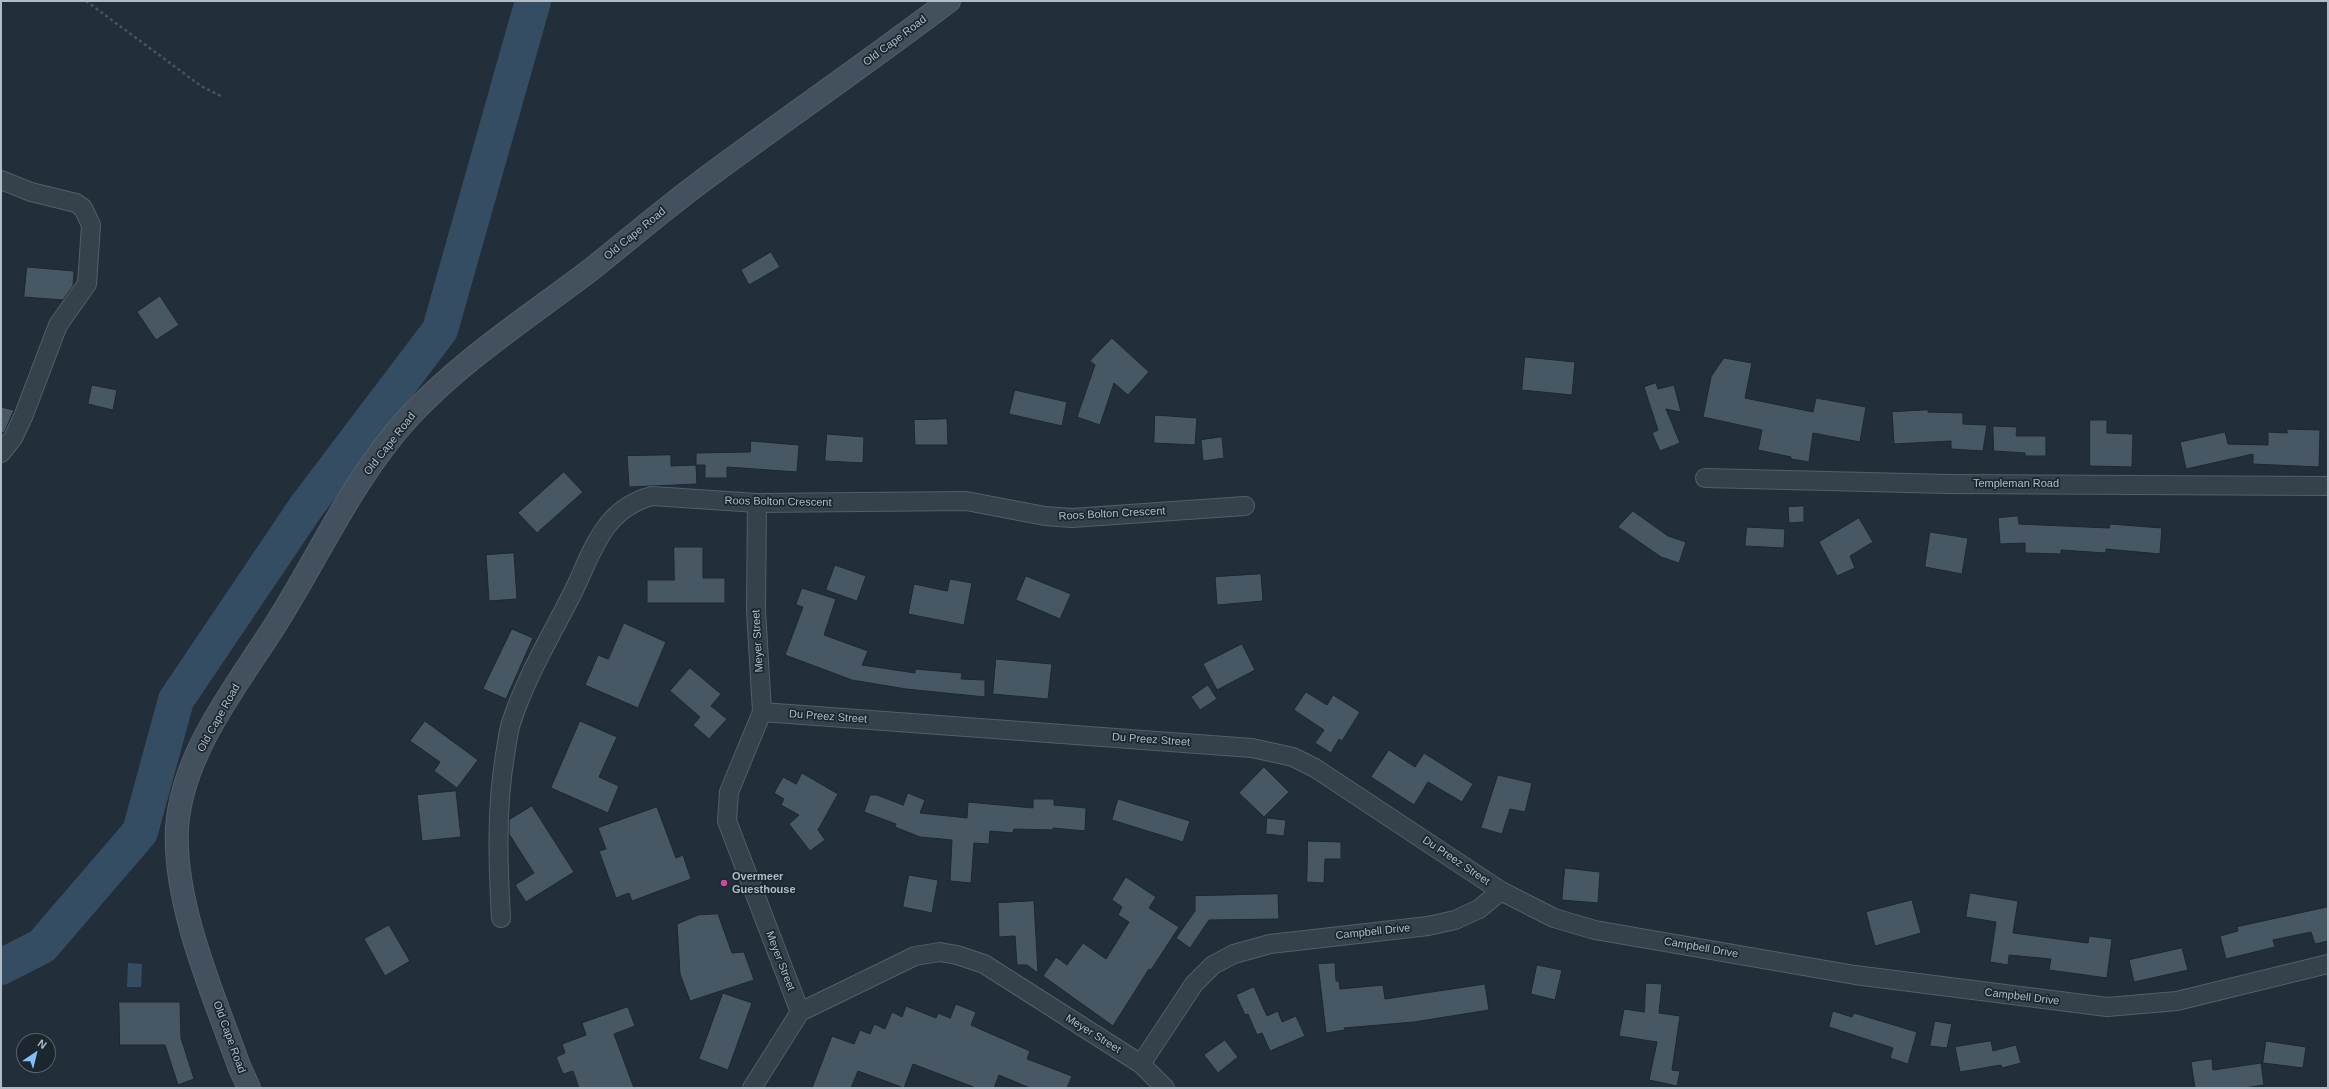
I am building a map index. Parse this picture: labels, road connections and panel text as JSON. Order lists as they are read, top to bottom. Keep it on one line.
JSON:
{"streets":{"street":["Old Cape Road","Templeman Road","Roos Bolton Crescent","Meyer Street","Du Preez Street","Campbell Drive"]},"crossings":[["Roos Bolton Crescent","Meyer Street"],["Meyer Street","Du Preez Street"],["Meyer Street","Campbell Drive"],["Du Preez Street","Campbell Drive"]],"places":["Overmeer Guesthouse"],"north":"top right"}
